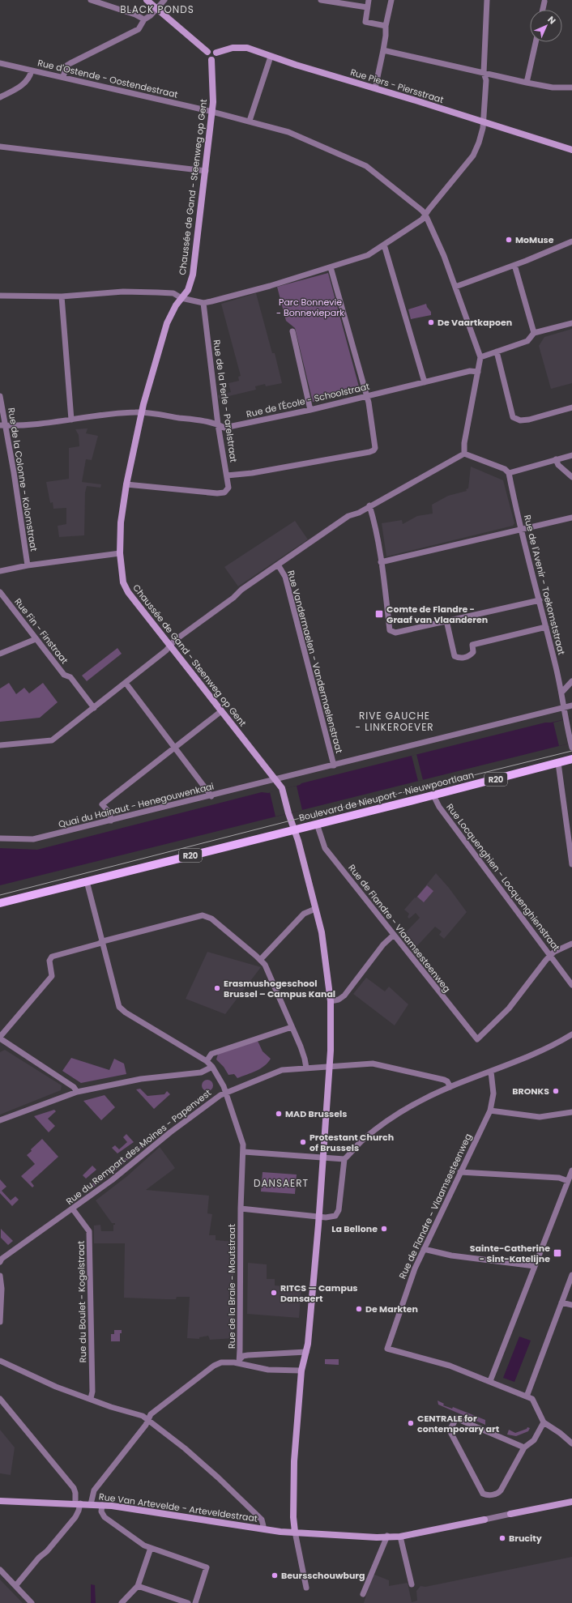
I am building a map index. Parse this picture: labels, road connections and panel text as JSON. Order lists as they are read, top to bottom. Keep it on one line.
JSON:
{"streets":{"main road":["R20","Boulevard de Nieuport - Nieuwpoortlaan"],"street":["Rue d'Ostende - Oostendestraat","Rue Piers - Piersstraat","Chaussée de Gand - Steenweg op Gent","Rue de l'École - Schoolstraat","Rue de la Perle - Parelstraat","Rue de la Colonne - Kolomstraat","Rue de l'Avenir - Toekomststraat","Rue Fin - Finstraat","Rue Vandermaelen - Vandermaelenstraat","Quai du Hainaut - Henegouwenkaai","Rue Locquenghien - Locquenghienstraat","Rue de Flandre - Vlaamsesteenweg","Rue du Rempart des Moines - Papenvest","Rue de la Braie - Moutstraat","Rue du Boulet - Kogelstraat","Rue Van Artevelde - Arteveldestraat"]},"crossings":[["Rue d'Ostende - Oostendestraat","Chaussée de Gand - Steenweg op Gent"],["Rue Piers - Piersstraat","Chaussée de Gand - Steenweg op Gent"],["Chaussée de Gand - Steenweg op Gent","Rue de l'École - Schoolstraat"],["Chaussée de Gand - Steenweg op Gent","Rue de la Perle - Parelstraat"],["Chaussée de Gand - Steenweg op Gent","R20"],["Chaussée de Gand - Steenweg op Gent","Boulevard de Nieuport - Nieuwpoortlaan"],["Chaussée de Gand - Steenweg op Gent","Quai du Hainaut - Henegouwenkaai"],["Chaussée de Gand - Steenweg op Gent","Rue du Rempart des Moines - Papenvest"],["Chaussée de Gand - Steenweg op Gent","Rue Van Artevelde - Arteveldestraat"],["Rue de l'École - Schoolstraat","Rue de la Perle - Parelstraat"],["Rue de l'École - Schoolstraat","Rue de la Colonne - Kolomstraat"],["Rue de l'Avenir - Toekomststraat","Quai du Hainaut - Henegouwenkaai"],["Rue Vandermaelen - Vandermaelenstraat","Quai du Hainaut - Henegouwenkaai"],["R20","Boulevard de Nieuport - Nieuwpoortlaan"],["R20","Rue de la Braie - Moutstraat"],["Boulevard de Nieuport - Nieuwpoortlaan","Rue Locquenghien - Locquenghienstraat"],["Boulevard de Nieuport - Nieuwpoortlaan","Rue de Flandre - Vlaamsesteenweg"],["Rue Locquenghien - Locquenghienstraat","Rue de Flandre - Vlaamsesteenweg"],["Rue du Rempart des Moines - Papenvest","Rue de la Braie - Moutstraat"],["Rue du Rempart des Moines - Papenvest","Rue du Boulet - Kogelstraat"]],"districts":["BLACK PONDS","RIVE GAUCHE - LINKEROEVER","DANSAERT"],"parks":["Parc Bonnevie - Bonneviepark"],"places":{"other":["MoMuse","De Vaartkapoen","Erasmushogeschool Brussel – Campus Kanal","BRONKS","MAD Brussels","Protestant Church of Brussels","La Bellone","RITCS — Campus Dansaert","De Markten","CENTRALE for contemporary art","Brucity","Beursschouwburg"],"transit":["Comte de Flandre - Graaf van Vlaanderen","Sainte-Catherine - Sint-Katelijne"]},"north":"top right"}
